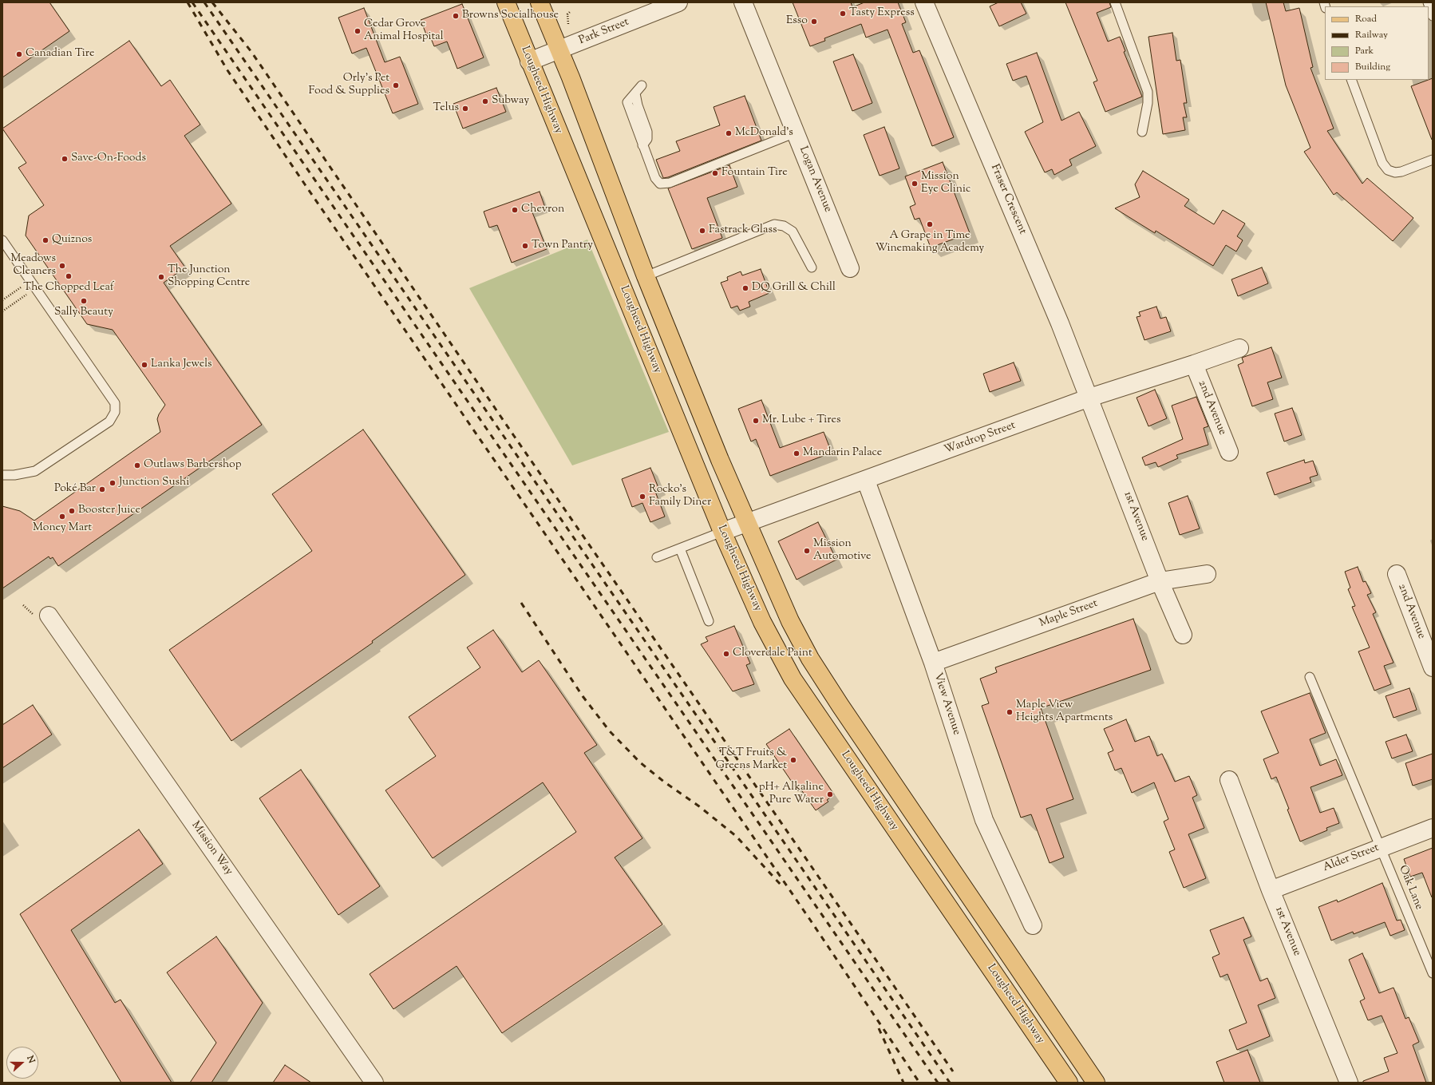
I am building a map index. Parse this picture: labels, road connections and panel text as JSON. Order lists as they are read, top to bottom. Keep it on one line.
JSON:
{"streets":{"main road":["Lougheed Highway"],"street":["Park Street","Logan Avenue","Fraser Crescent","2nd Avenue","Wardrop Street","1st Avenue","Maple Street","View Avenue","Mission Way","Alder Street"],"lane":["Oak Lane"]},"crossings":[["Park Street","Lougheed Highway"],["Lougheed Highway","Wardrop Street"],["Fraser Crescent","Wardrop Street"],["Fraser Crescent","1st Avenue"],["2nd Avenue","Wardrop Street"],["Wardrop Street","1st Avenue"],["Wardrop Street","View Avenue"],["1st Avenue","Maple Street"],["1st Avenue","Alder Street"],["Maple Street","View Avenue"],["Alder Street","Oak Lane"]],"places":["Tasty Express","Browns Socialhouse","Esso","Cedar Grove Animal Hospital","Canadian Tire","Orly's Pet Food & Supplies","Subway","Telus","McDonald's","Save-On-Foods","Fountain Tire","Mission Eye Clinic","Chevron","A Grape in Time Winemaking Academy","Fastrack Glass","Quiznos","Town Pantry","Meadows Cleaners","The Chopped Leaf","The Junction Shopping Centre","DQ Grill & Chill","Sally Beauty","Lanka Jewels","Mr. Lube + Tires","Mandarin Palace","Outlaws Barbershop","Junction Sushi","Poké Bar","Rocko's Family Diner","Booster Juice","Money Mart","Mission Automotive","Cloverdale Paint","Maple View Heights Apartments","T&T Fruits & Greens Market","pH+ Alkaline Pure Water"],"legend":["Road","Railway","Park","Building"],"north":"right"}
